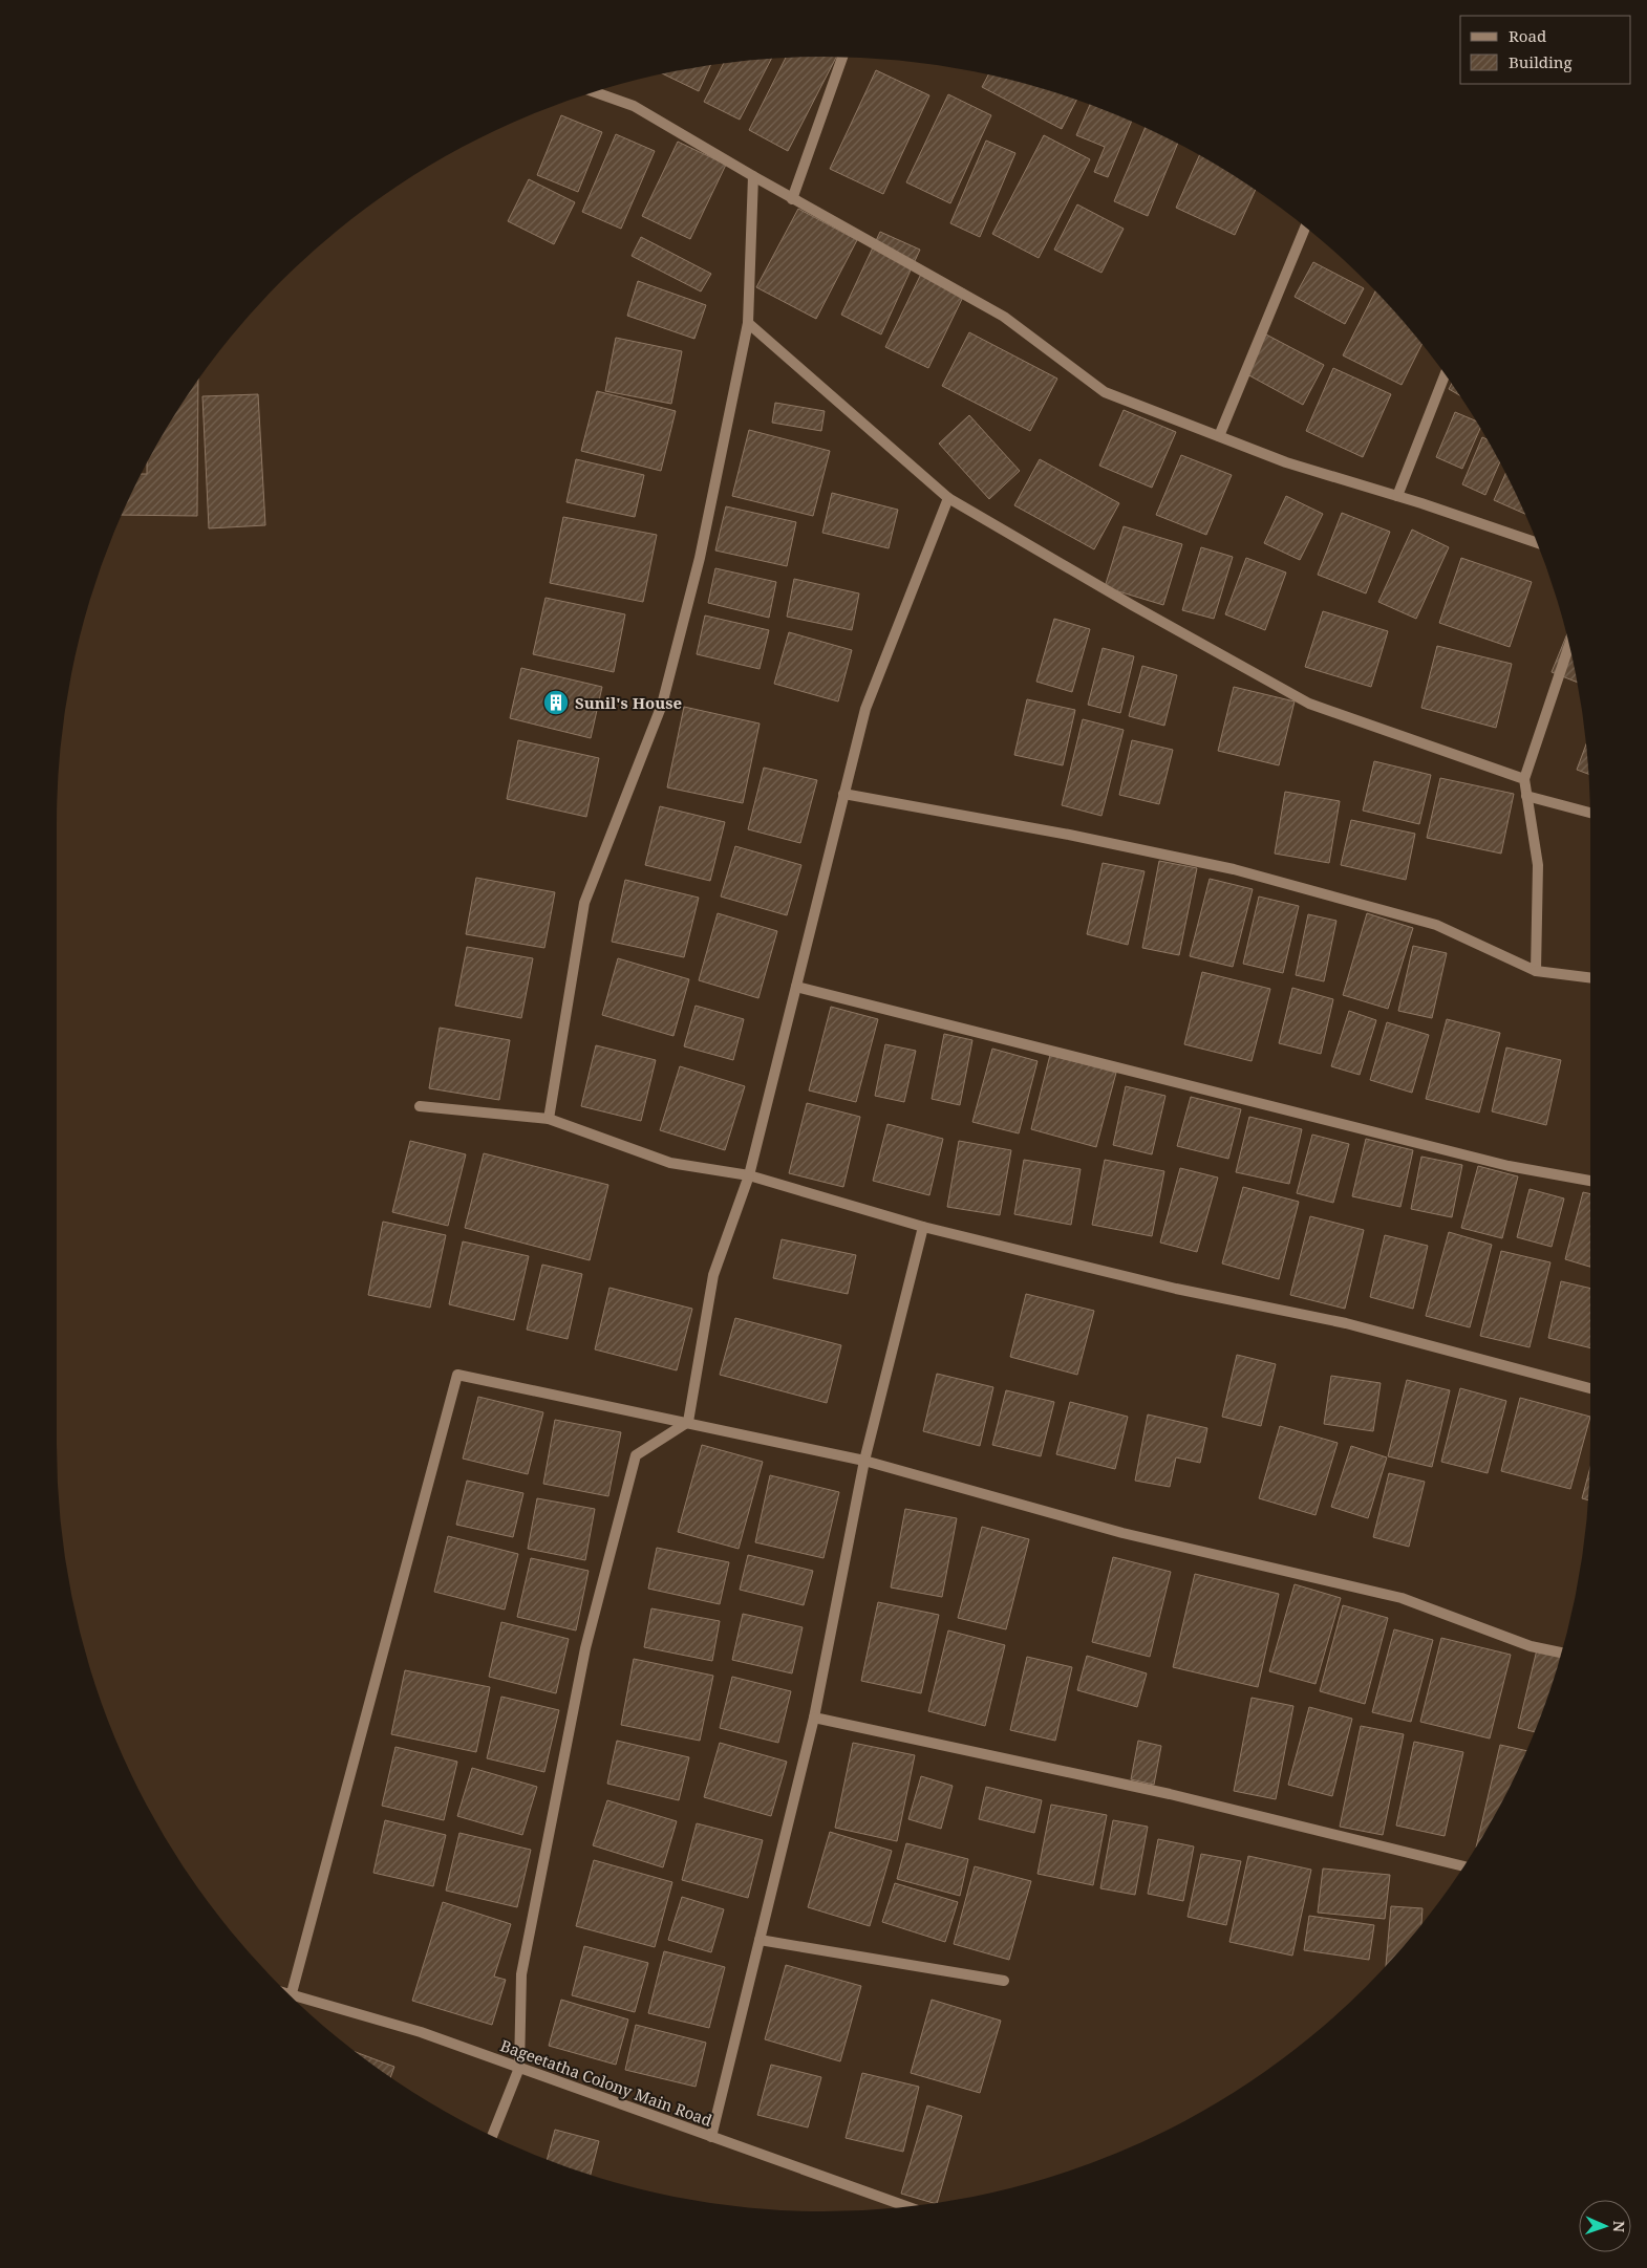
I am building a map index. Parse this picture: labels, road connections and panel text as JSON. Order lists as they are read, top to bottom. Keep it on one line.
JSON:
{"streets":{"street":["Bageetatha Colony Main Road"]},"places":{"building":["Sunil's House"]},"legend":["Road","Building"],"north":"right"}
